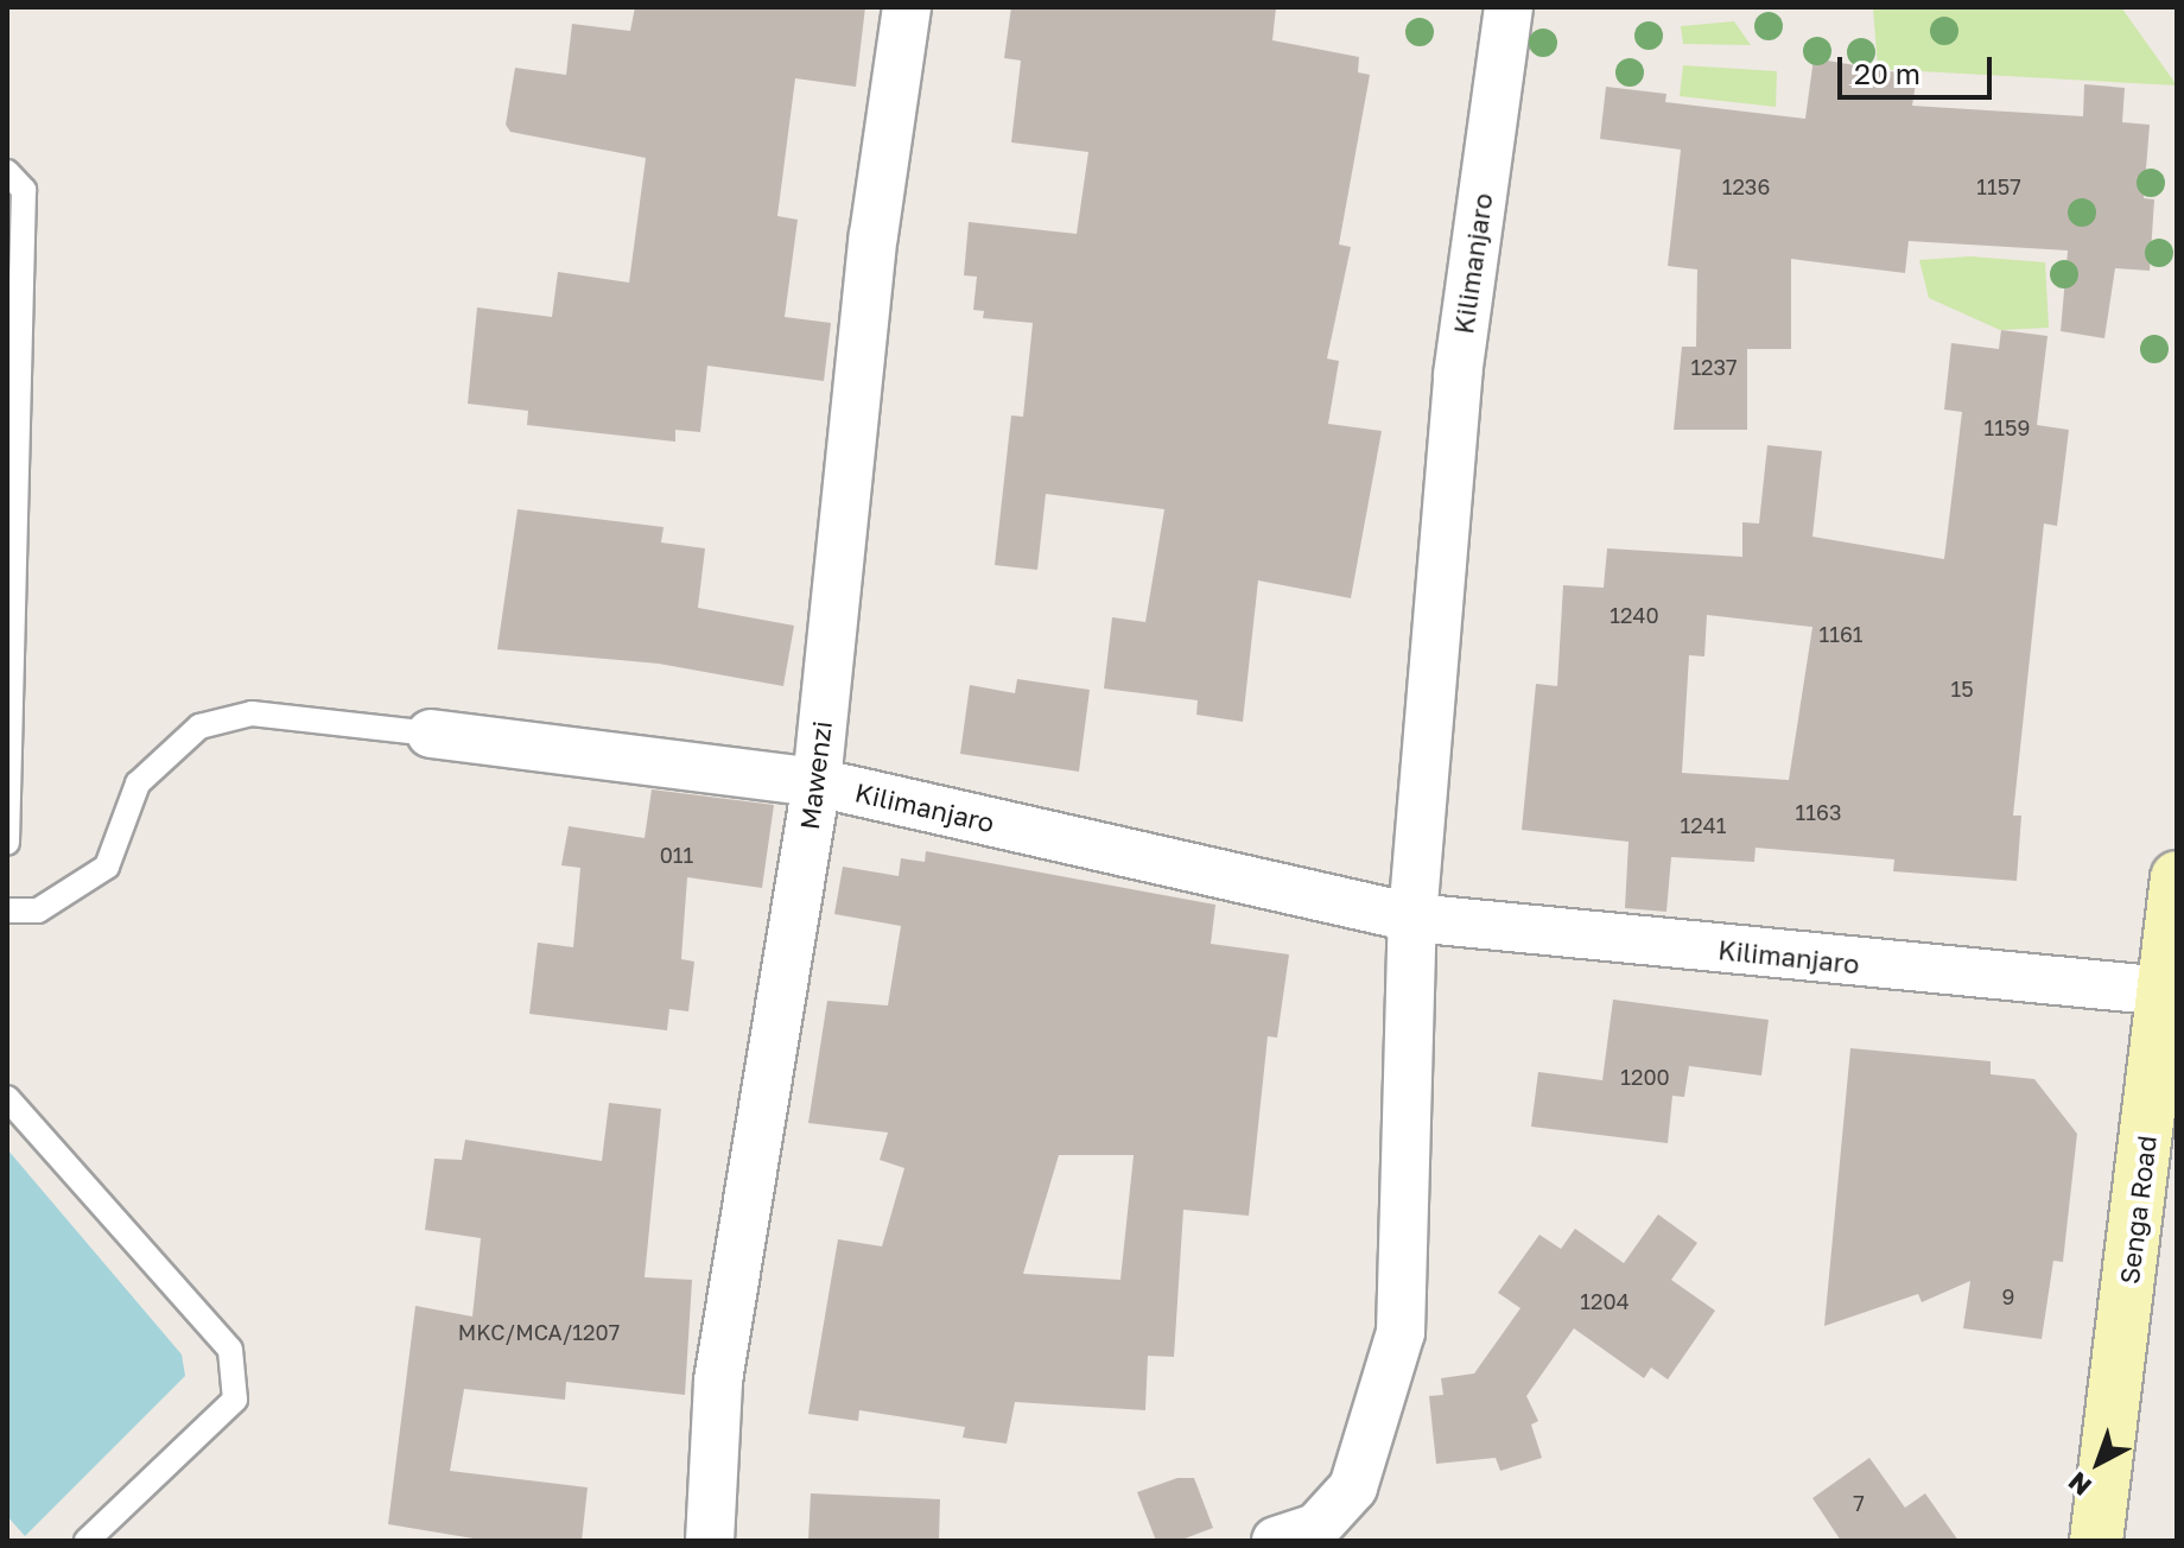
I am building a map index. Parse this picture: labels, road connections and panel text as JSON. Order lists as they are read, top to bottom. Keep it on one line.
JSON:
{"streets":{"street":["Kilimanjaro","Mawenzi","Senga Road"]},"crossings":[["Kilimanjaro","Mawenzi"],["Kilimanjaro","Senga Road"]],"house_numbers":["1236","1157","1237","1159","1240","1161","15","1163","1241","011","1200","9","1204","MKC/MCA/1207","7"],"scale_bar":"20 m","north":"bottom left"}
